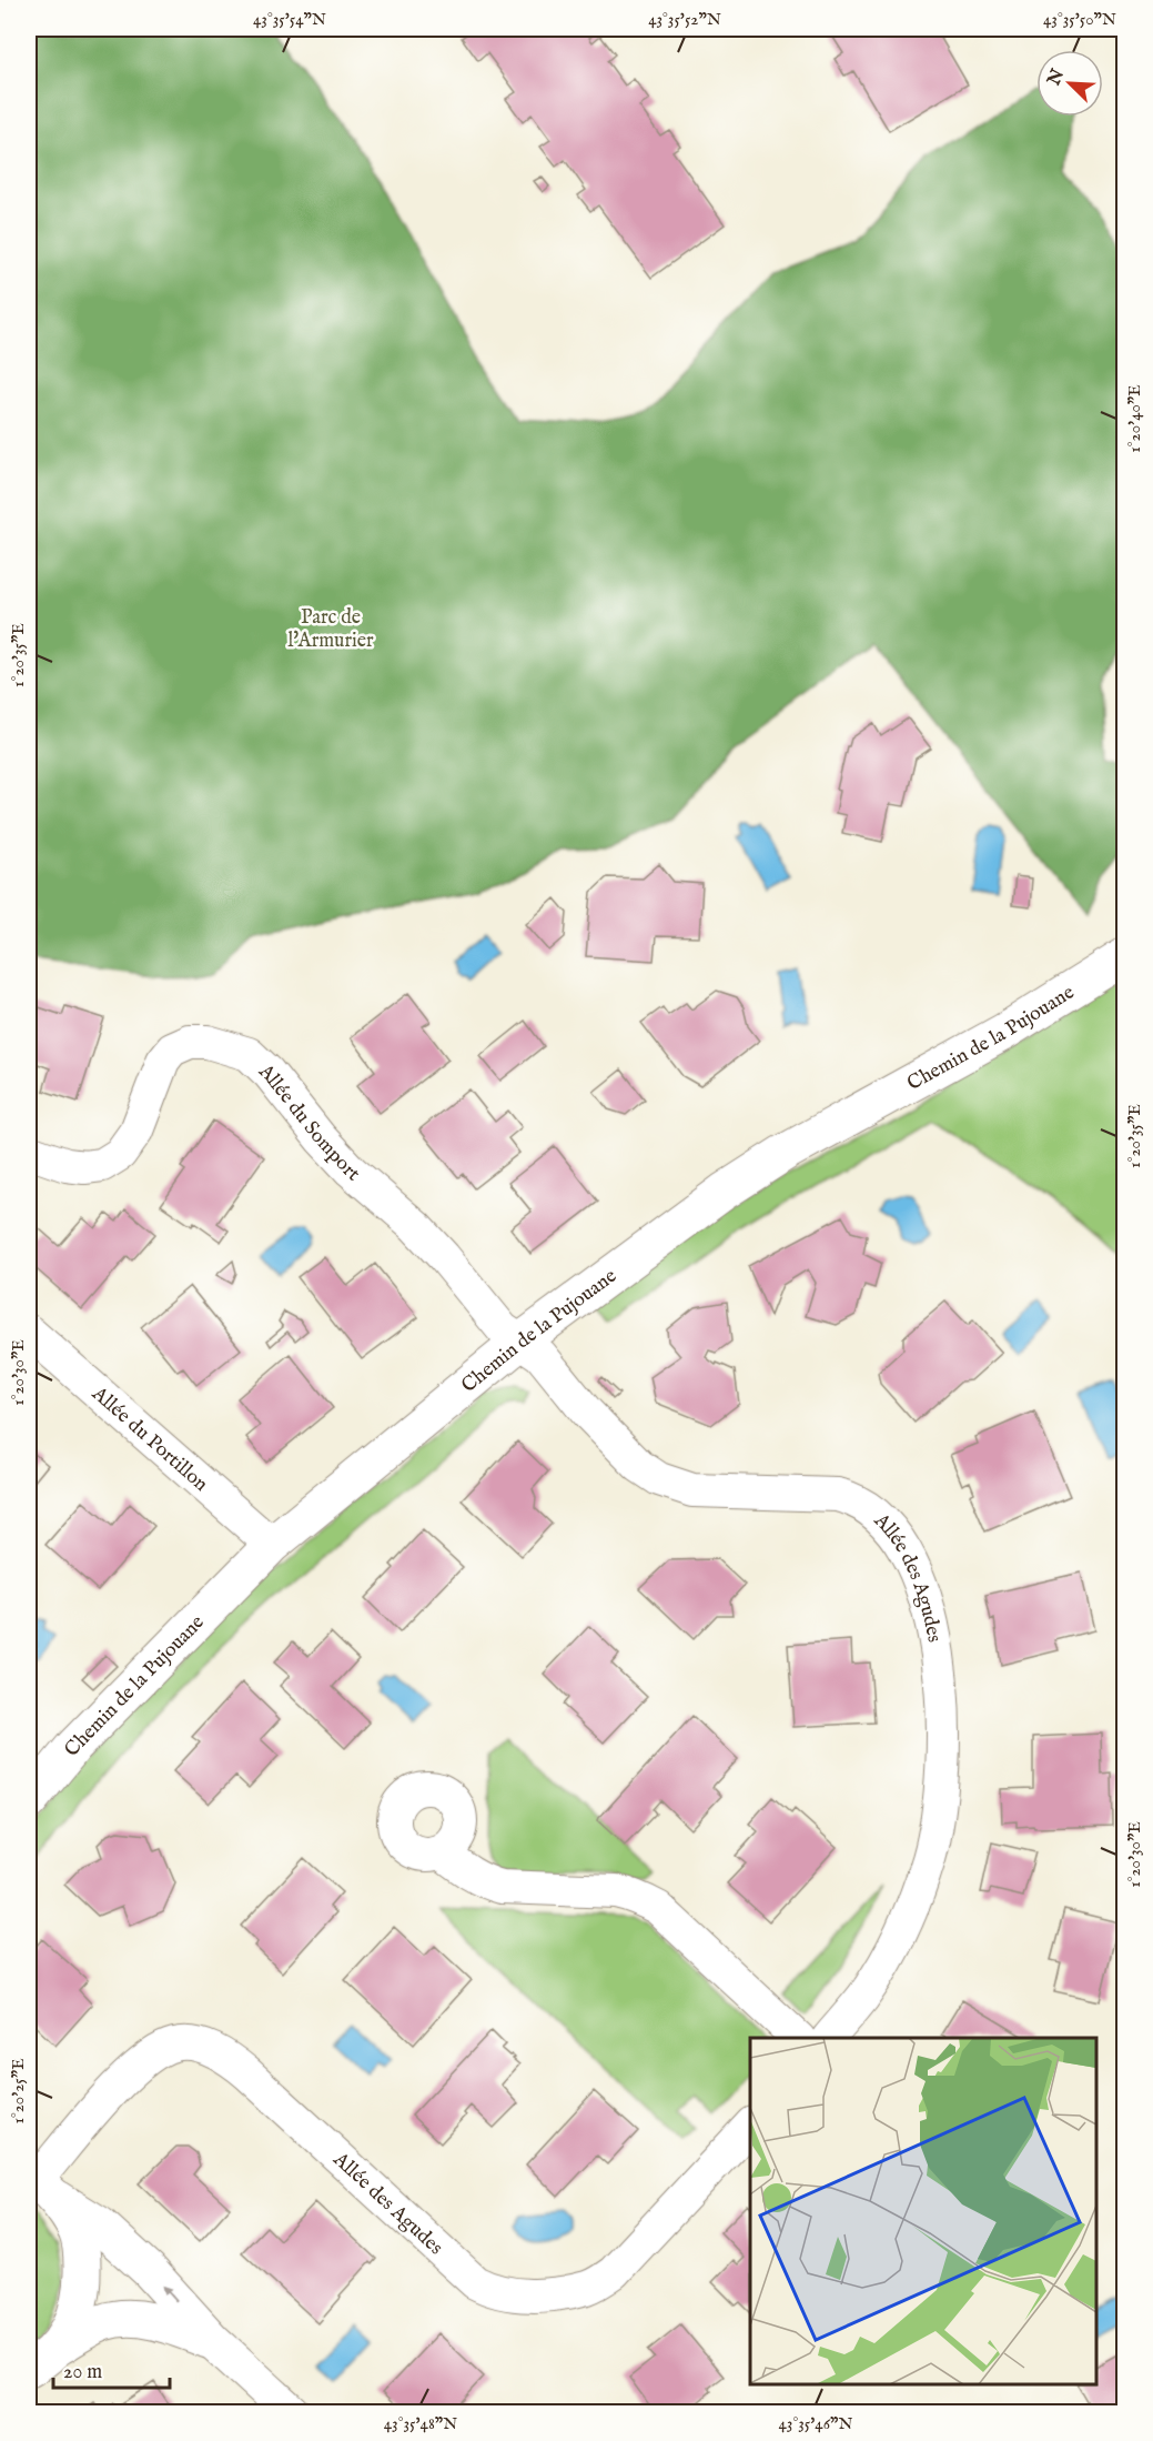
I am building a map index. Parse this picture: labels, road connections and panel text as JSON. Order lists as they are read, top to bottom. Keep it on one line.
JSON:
{"streets":{"street":["Chemin de la Pujouane","Allée du Somport","Allée du Portillon","Allée des Agudes"]},"crossings":[["Chemin de la Pujouane","Allée du Somport"],["Chemin de la Pujouane","Allée du Portillon"],["Chemin de la Pujouane","Allée des Agudes"],["Allée du Somport","Allée des Agudes"]],"parks":["Parc de l'Armurier"],"scale_bar":"20 m","north":"top left","coordinates":["43°35'54\"N","43°35'52\"N","43°35'50\"N","1°20'40\"E","1°20'35\"E","1°20'30\"E","1°20'25\"E","43°35'48\"N","43°35'46\"N"]}
